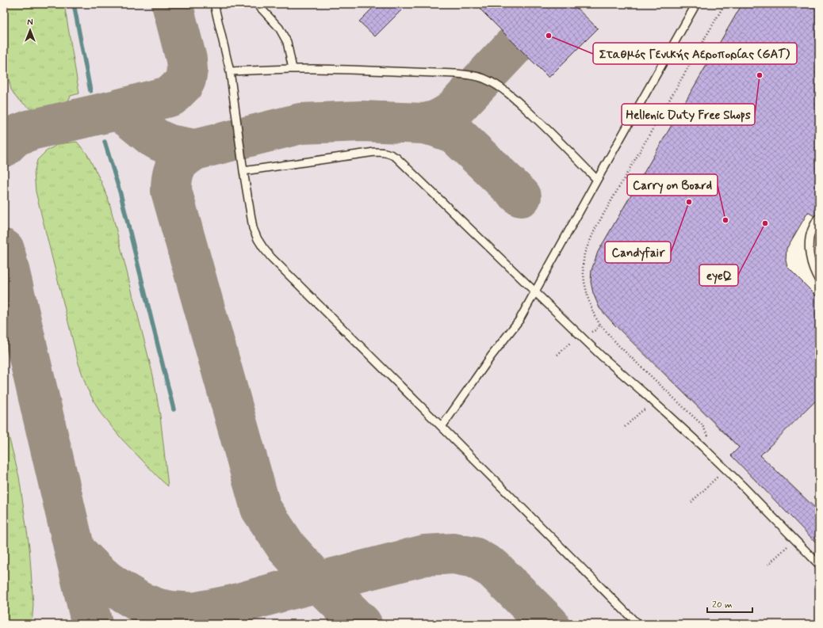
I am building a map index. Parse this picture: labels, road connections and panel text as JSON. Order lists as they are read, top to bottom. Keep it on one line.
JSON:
{"places":["Σταθμός Γενικής Αεροπορίας (GAT)","Hellenic Duty Free Shops","Candyfair","Carry on Board","eyeQ"],"scale_bar":"20 m","north":"top"}
